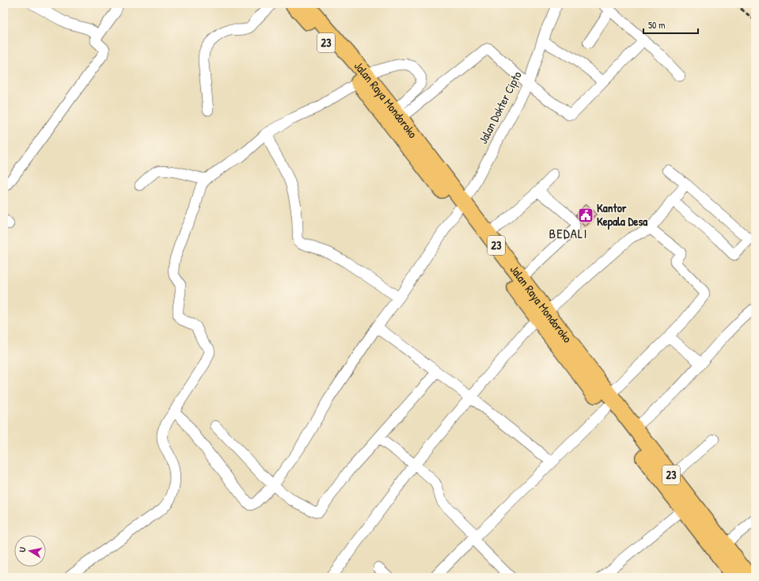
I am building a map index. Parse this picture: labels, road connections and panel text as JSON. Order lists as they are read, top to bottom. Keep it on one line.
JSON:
{"streets":{"highway":["23","Jalan Raya Mondoroko"],"street":["Jalan Dokter Cipto"]},"crossings":[["Jalan Raya Mondoroko","Jalan Dokter Cipto"]],"districts":["BEDALI"],"places":{"public building":["Kantor Kepala Desa"]},"scale_bar":"50 m","north":"left"}
